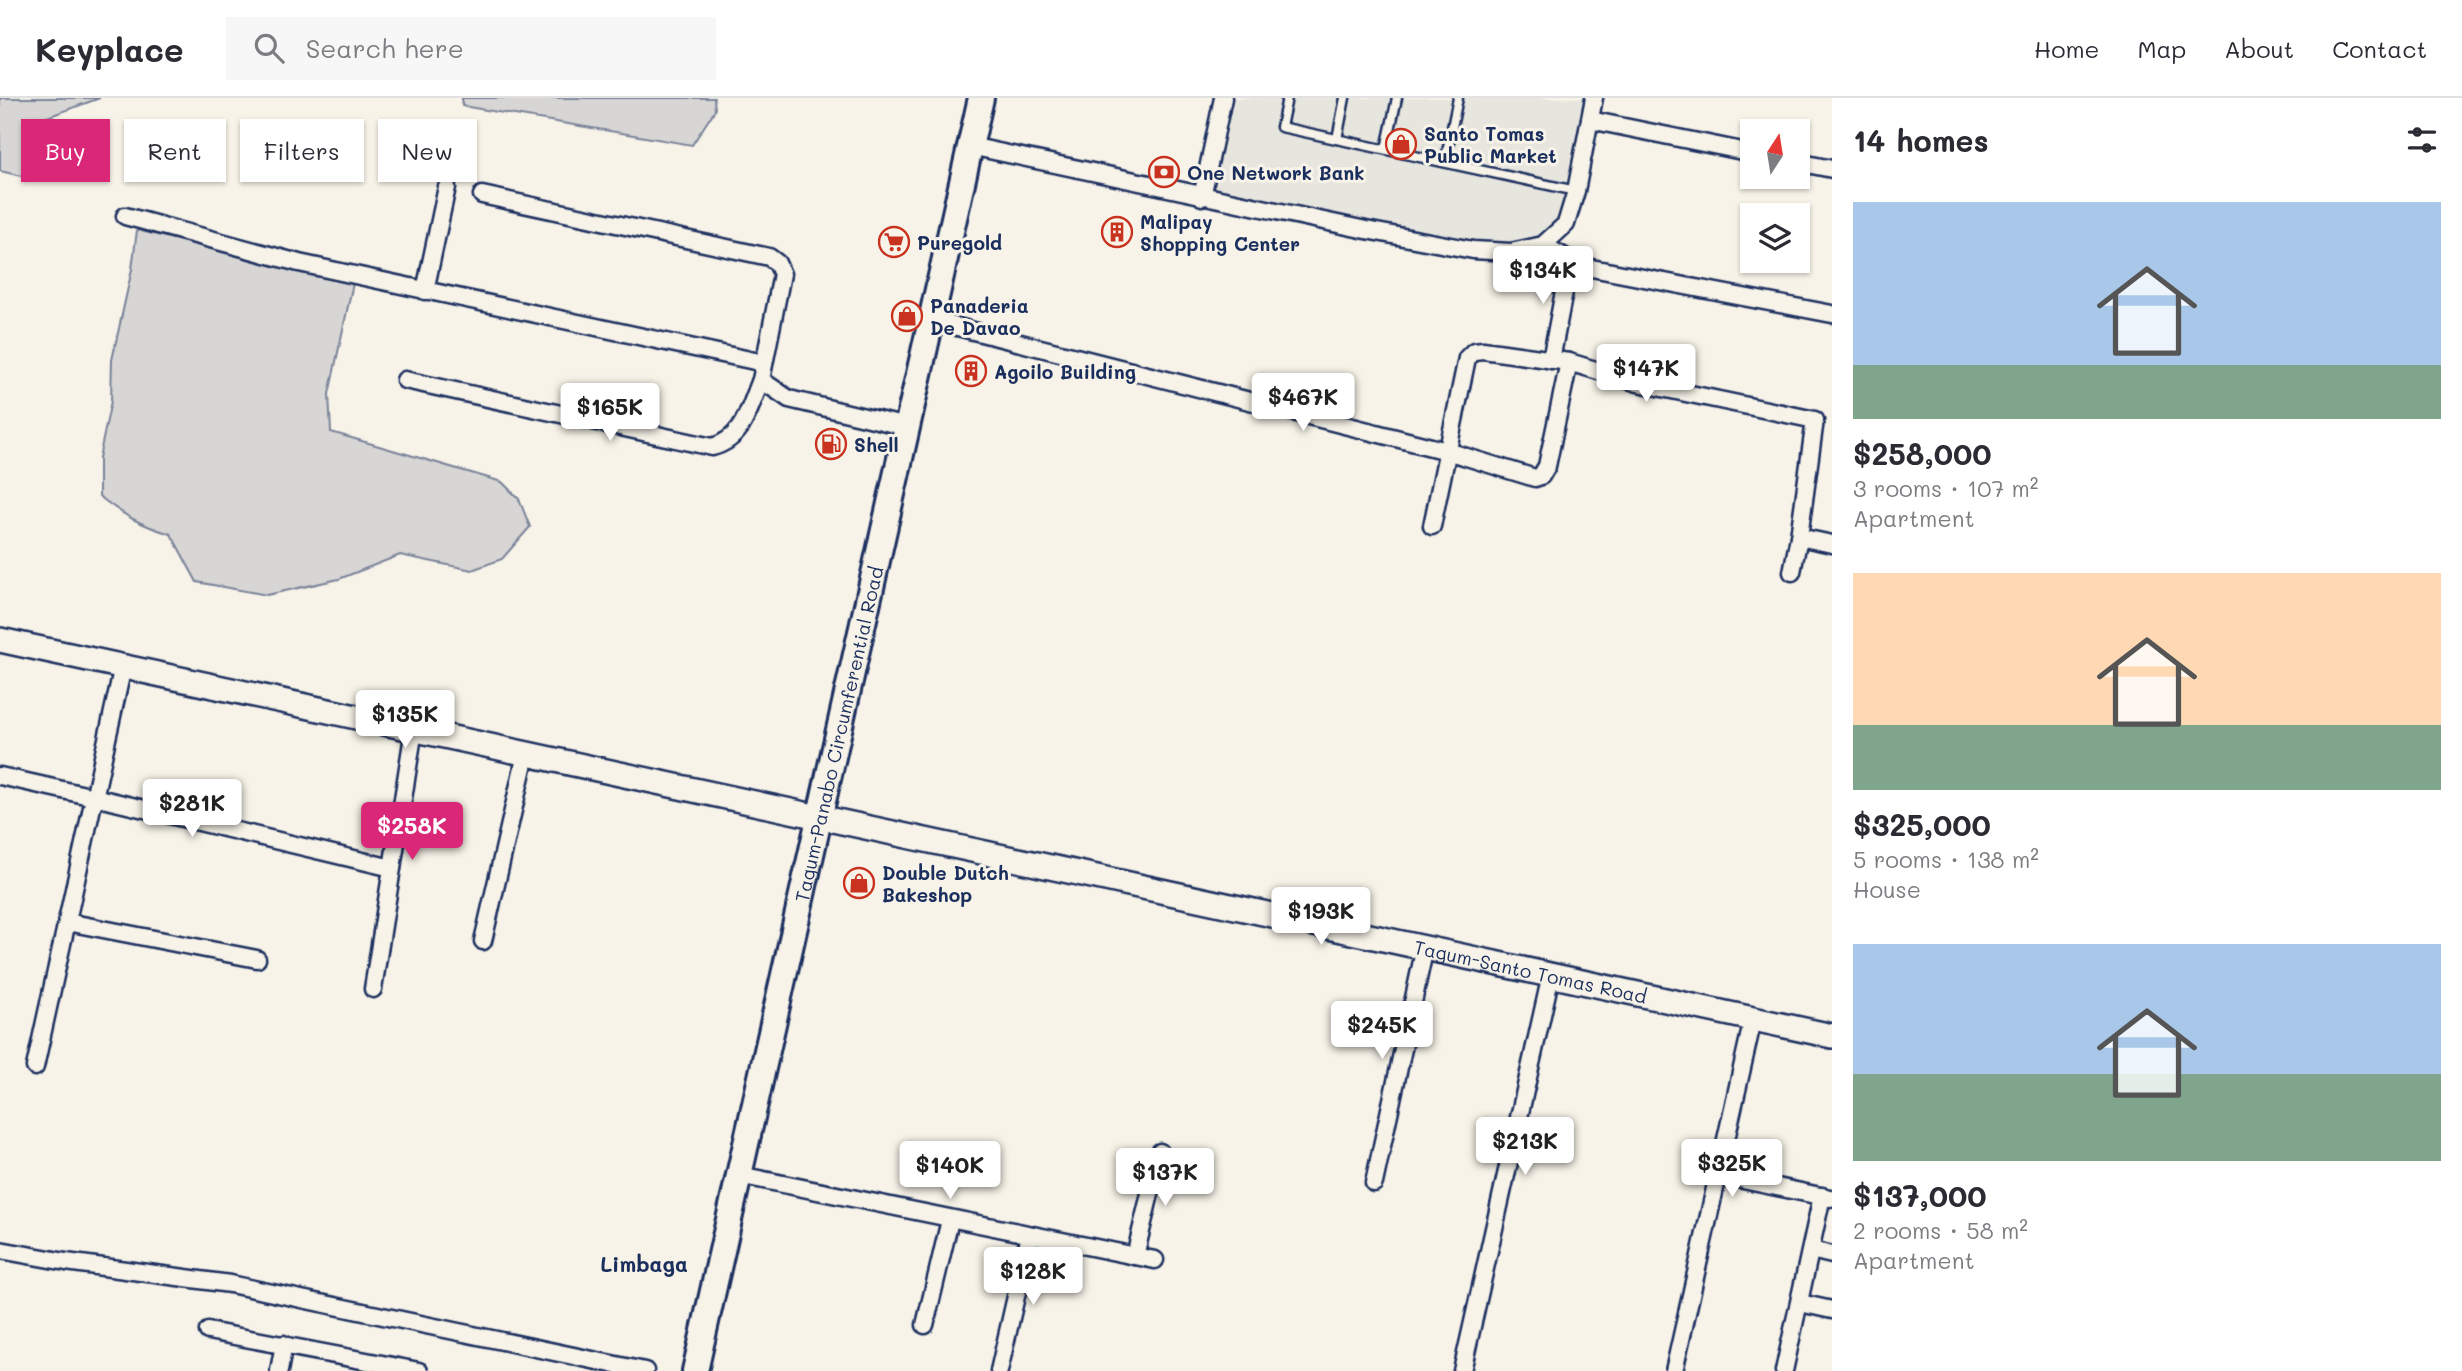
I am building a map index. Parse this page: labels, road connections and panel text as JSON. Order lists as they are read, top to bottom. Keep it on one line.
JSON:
{"streets":{"main road":["Tagum-Panabo Circumferential Road","Tagum-Santo Tomas Road"]},"crossings":[["Tagum-Panabo Circumferential Road","Tagum-Santo Tomas Road"]],"districts":["Limbaga"],"places":{"shop":["Santo Tomas Public Market","Panaderia De Davao","Double Dutch Bakeshop"],"bank":["One Network Bank"],"building":["Malipay Shopping Center","Agoilo Building"],"supermarket":["Puregold"],"fuel station":["Shell"]},"north":"top","page":{"header":"Keyplace","search":"Search here","nav":["Home","Map","About","Contact"],"heading":"14 homes","chip":["Buy","Rent","Filters","New"],"list":[{"name":"$258,000","note":"3 rooms · 107 m² · Apartment"},{"name":"$325,000","note":"5 rooms · 138 m² · House"},{"name":"$137,000","note":"2 rooms · 58 m² · Apartment"}],"price":["$134K","$147K","$467K","$165K","$135K","$281K","$258K","$193K","$245K","$213K","$325K","$140K","$137K","$128K"]}}
